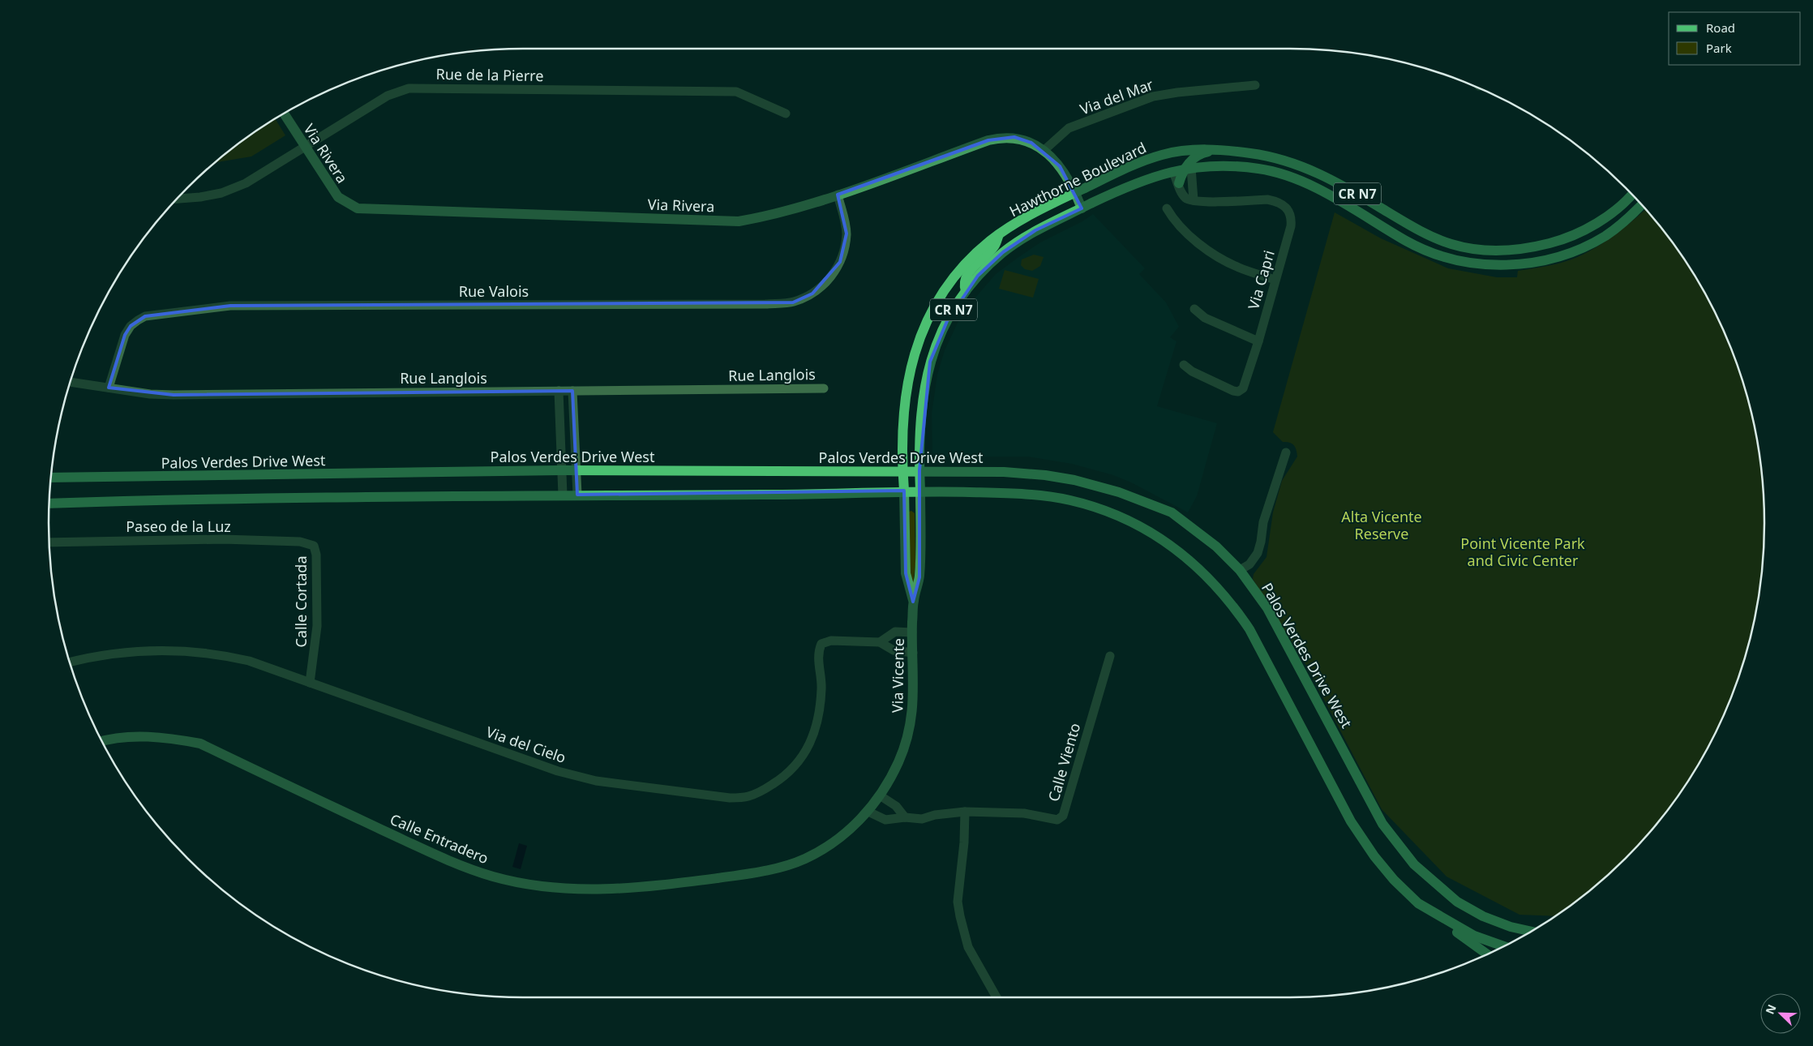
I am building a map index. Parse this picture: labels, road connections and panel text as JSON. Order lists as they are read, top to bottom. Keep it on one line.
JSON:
{"streets":{"main road":["Hawthorne Boulevard","CR N7","Palos Verdes Drive West"],"street":["Rue de la Pierre","Via del Mar","Via Rivera","Via Capri","Rue Valois","Rue Langlois","Paseo de la Luz","Calle Cortada","Via Vicente","Via del Cielo","Calle Viento","Calle Entradero"]},"crossings":[["Rue de la Pierre","Via Rivera"],["Via del Mar","Via Rivera"],["Via Rivera","Hawthorne Boulevard"],["Via Rivera","Rue Valois"],["Hawthorne Boulevard","Palos Verdes Drive West"],["Hawthorne Boulevard","Via Vicente"],["Rue Valois","Rue Langlois"],["Paseo de la Luz","Calle Cortada"],["Calle Cortada","Via del Cielo"],["Via Vicente","Via del Cielo"],["Via Vicente","Calle Viento"],["Via Vicente","Calle Entradero"],["Calle Viento","Calle Entradero"]],"parks":["Alta Vicente Reserve","Point Vicente Park and Civic Center"],"legend":["Road","Park"],"north":"top left"}
